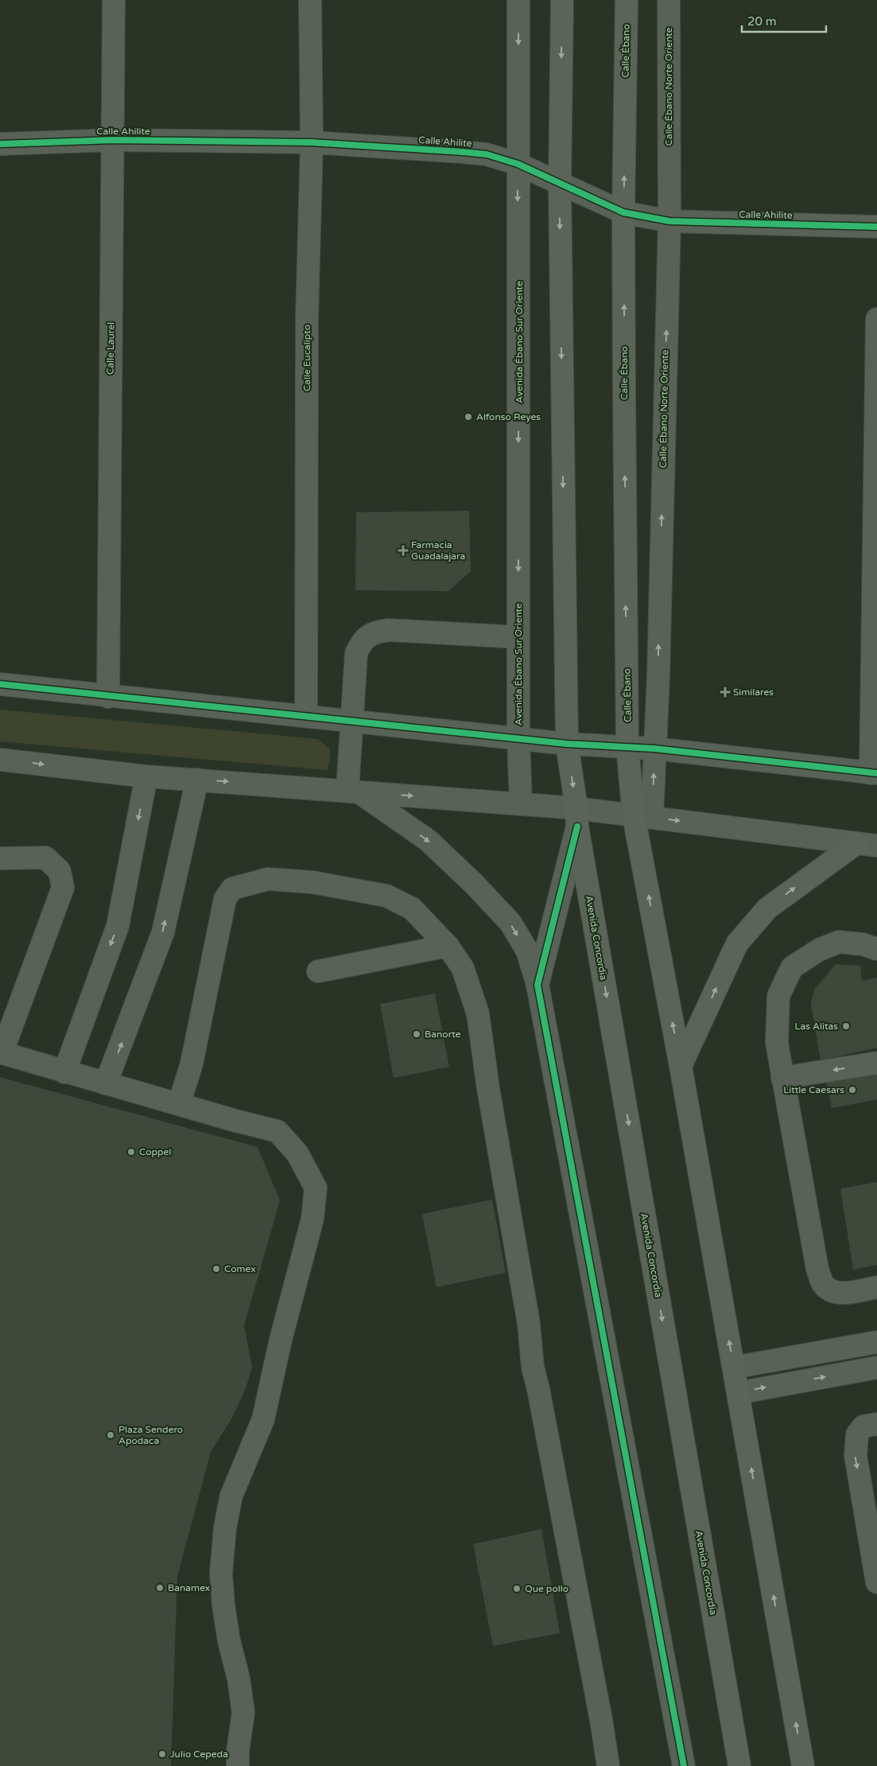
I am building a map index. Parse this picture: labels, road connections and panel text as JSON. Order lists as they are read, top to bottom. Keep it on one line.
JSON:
{"streets":{"main road":["Calle Ébano","Avenida Concordia"],"street":["Calle Ébano Norte Oriente","Calle Ahilite","Avenida Ébano Sur Oriente","Calle Laurel","Calle Eucalipto"]},"crossings":[["Calle Ébano","Calle Ahilite"],["Calle Ébano Norte Oriente","Calle Ahilite"],["Calle Ahilite","Avenida Ébano Sur Oriente"],["Calle Ahilite","Calle Laurel"],["Calle Ahilite","Calle Eucalipto"]],"one_way":["Calle Ébano Norte Oriente","Avenida Ébano Sur Oriente"],"places":{"other":["Alfonso Reyes","Las Alitas","Banorte","Little Caesars","Coppel","Comex","Plaza Sendero Apodaca","Banamex","Que pollo","Julio Cepeda"],"health":["Farmacia Guadalajara","Similares"]},"scale_bar":"20 m"}
